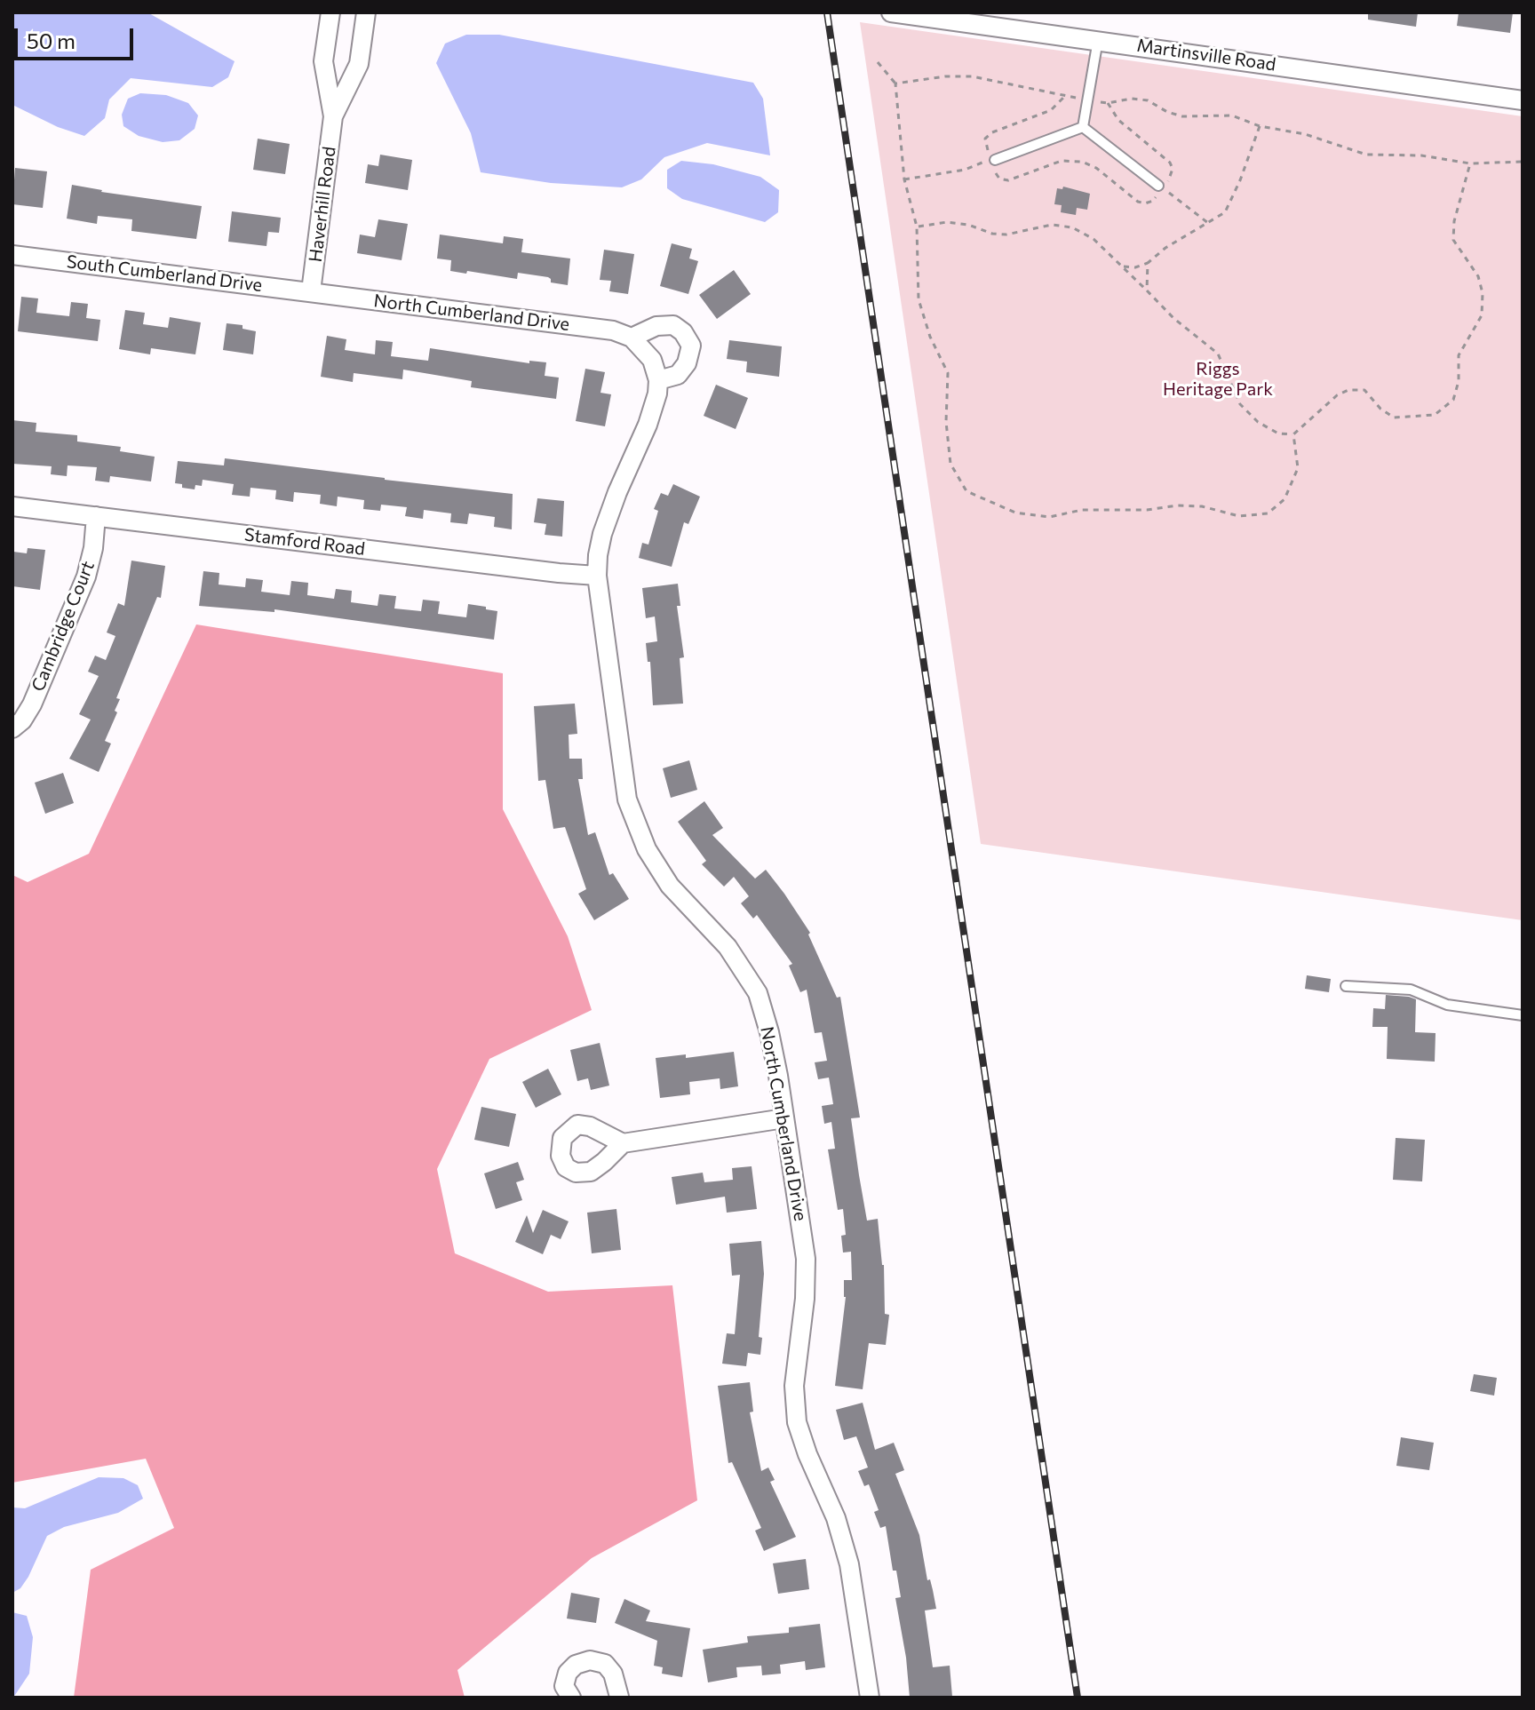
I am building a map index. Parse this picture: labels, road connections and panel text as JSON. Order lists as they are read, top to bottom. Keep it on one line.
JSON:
{"streets":{"street":["Martinsville Road","Haverhill Road","South Cumberland Drive","North Cumberland Drive","Stamford Road","Cambridge Court"]},"crossings":[["Haverhill Road","South Cumberland Drive"],["Haverhill Road","North Cumberland Drive"],["South Cumberland Drive","North Cumberland Drive"],["North Cumberland Drive","Stamford Road"],["Stamford Road","Cambridge Court"]],"parks":["Riggs Heritage Park"],"scale_bar":"50 m"}
